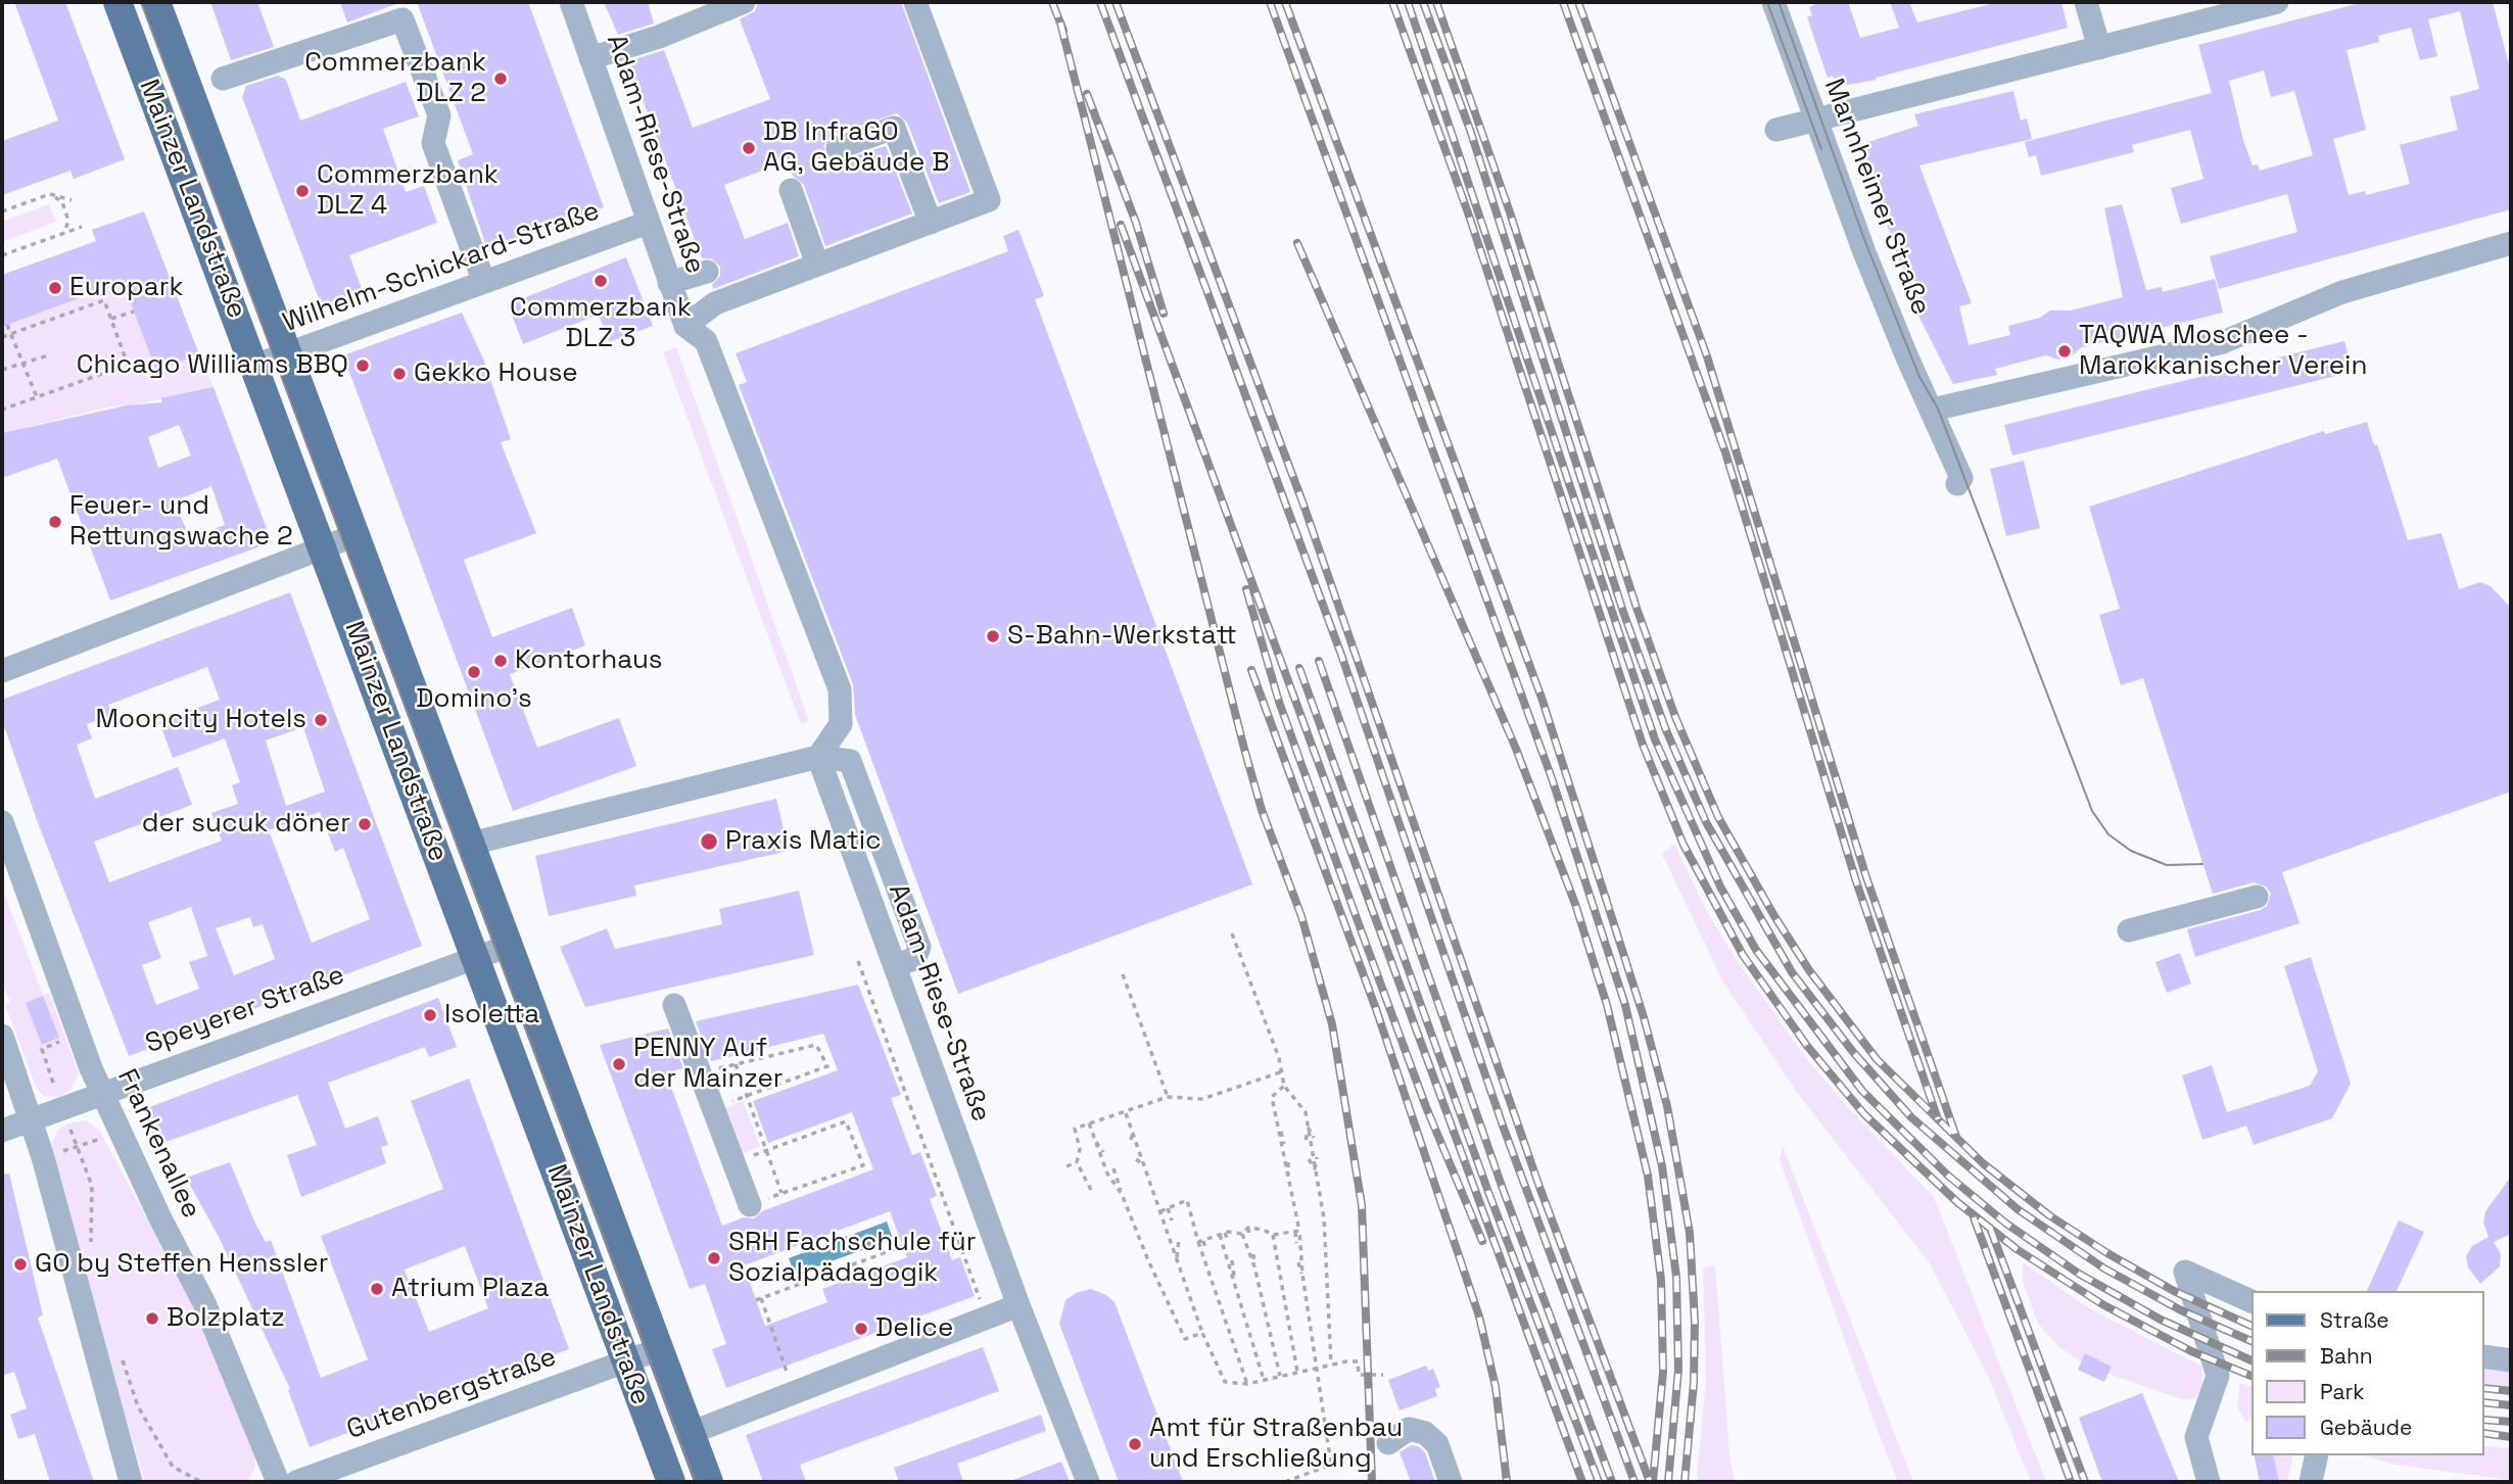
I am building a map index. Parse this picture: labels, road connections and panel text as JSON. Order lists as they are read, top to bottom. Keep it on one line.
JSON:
{"streets":{"main road":["Mainzer Landstraße"],"street":["Adam-Riese-Straße","Mannheimer Straße","Wilhelm-Schickard-Straße","Speyerer Straße","Frankenallee","Gutenbergstraße"]},"crossings":[["Adam-Riese-Straße","Wilhelm-Schickard-Straße"],["Mainzer Landstraße","Wilhelm-Schickard-Straße"],["Mainzer Landstraße","Speyerer Straße"],["Mainzer Landstraße","Gutenbergstraße"],["Speyerer Straße","Frankenallee"]],"places":["Commerzbank DLZ 2","DB InfraGO AG, Gebäude B","Commerzbank DLZ 4","Commerzbank DLZ 3","Europark","TAQWA Moschee - Marokkanischer Verein","Chicago Williams BBQ","Gekko House","Feuer- und Rettungswache 2","S-Bahn-Werkstatt","Kontorhaus","Domino's","Mooncity Hotels","der sucuk döner","Praxis Matic","Isoletta","PENNY Auf der Mainzer","SRH Fachschule für Sozialpädagogik","GO by Steffen Henssler","Atrium Plaza","Bolzplatz","Delice","Amt für Straßenbau und Erschließung"],"legend":["Straße","Bahn","Park","Gebäude"]}
